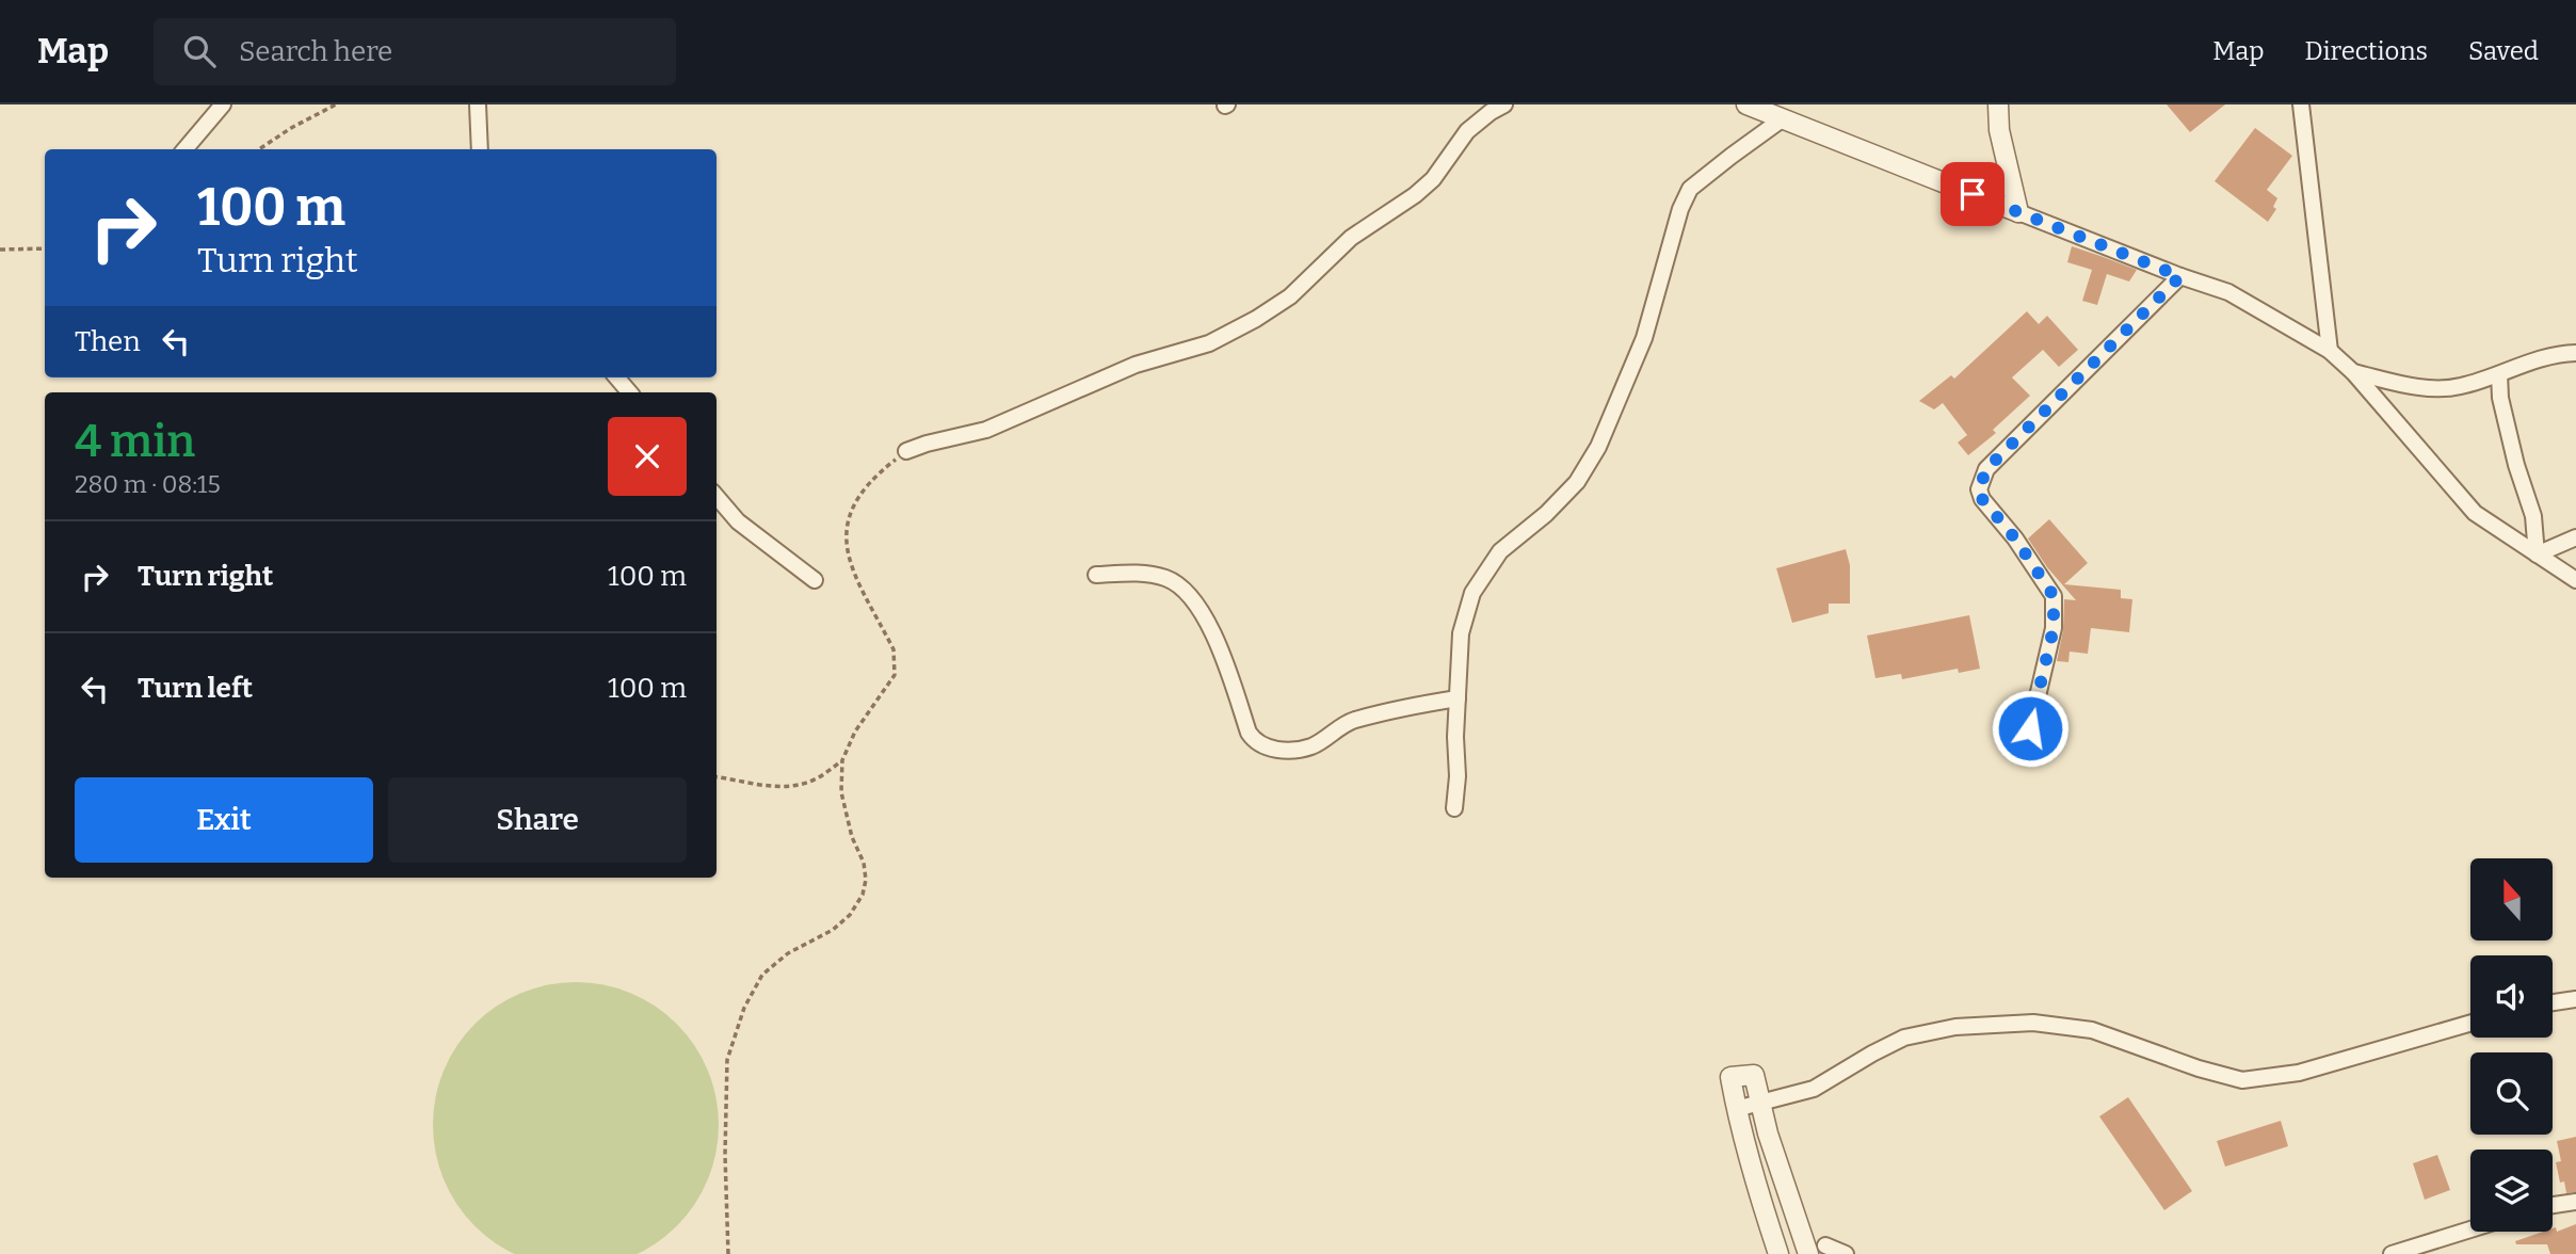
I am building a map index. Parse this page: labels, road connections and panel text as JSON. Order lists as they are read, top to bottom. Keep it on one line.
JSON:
{"north":"top","page":{"header":"Map","search":"Search here","nav":["Map","Directions","Saved"],"turn":["100 m","Turn right"],"then":"Then","heading":["4 min","280 m · 08:15"],"list":[{"name":"Turn right","value":"100 m"},{"name":"Turn left","value":"100 m"}],"buttons":["Exit","Share"]}}
